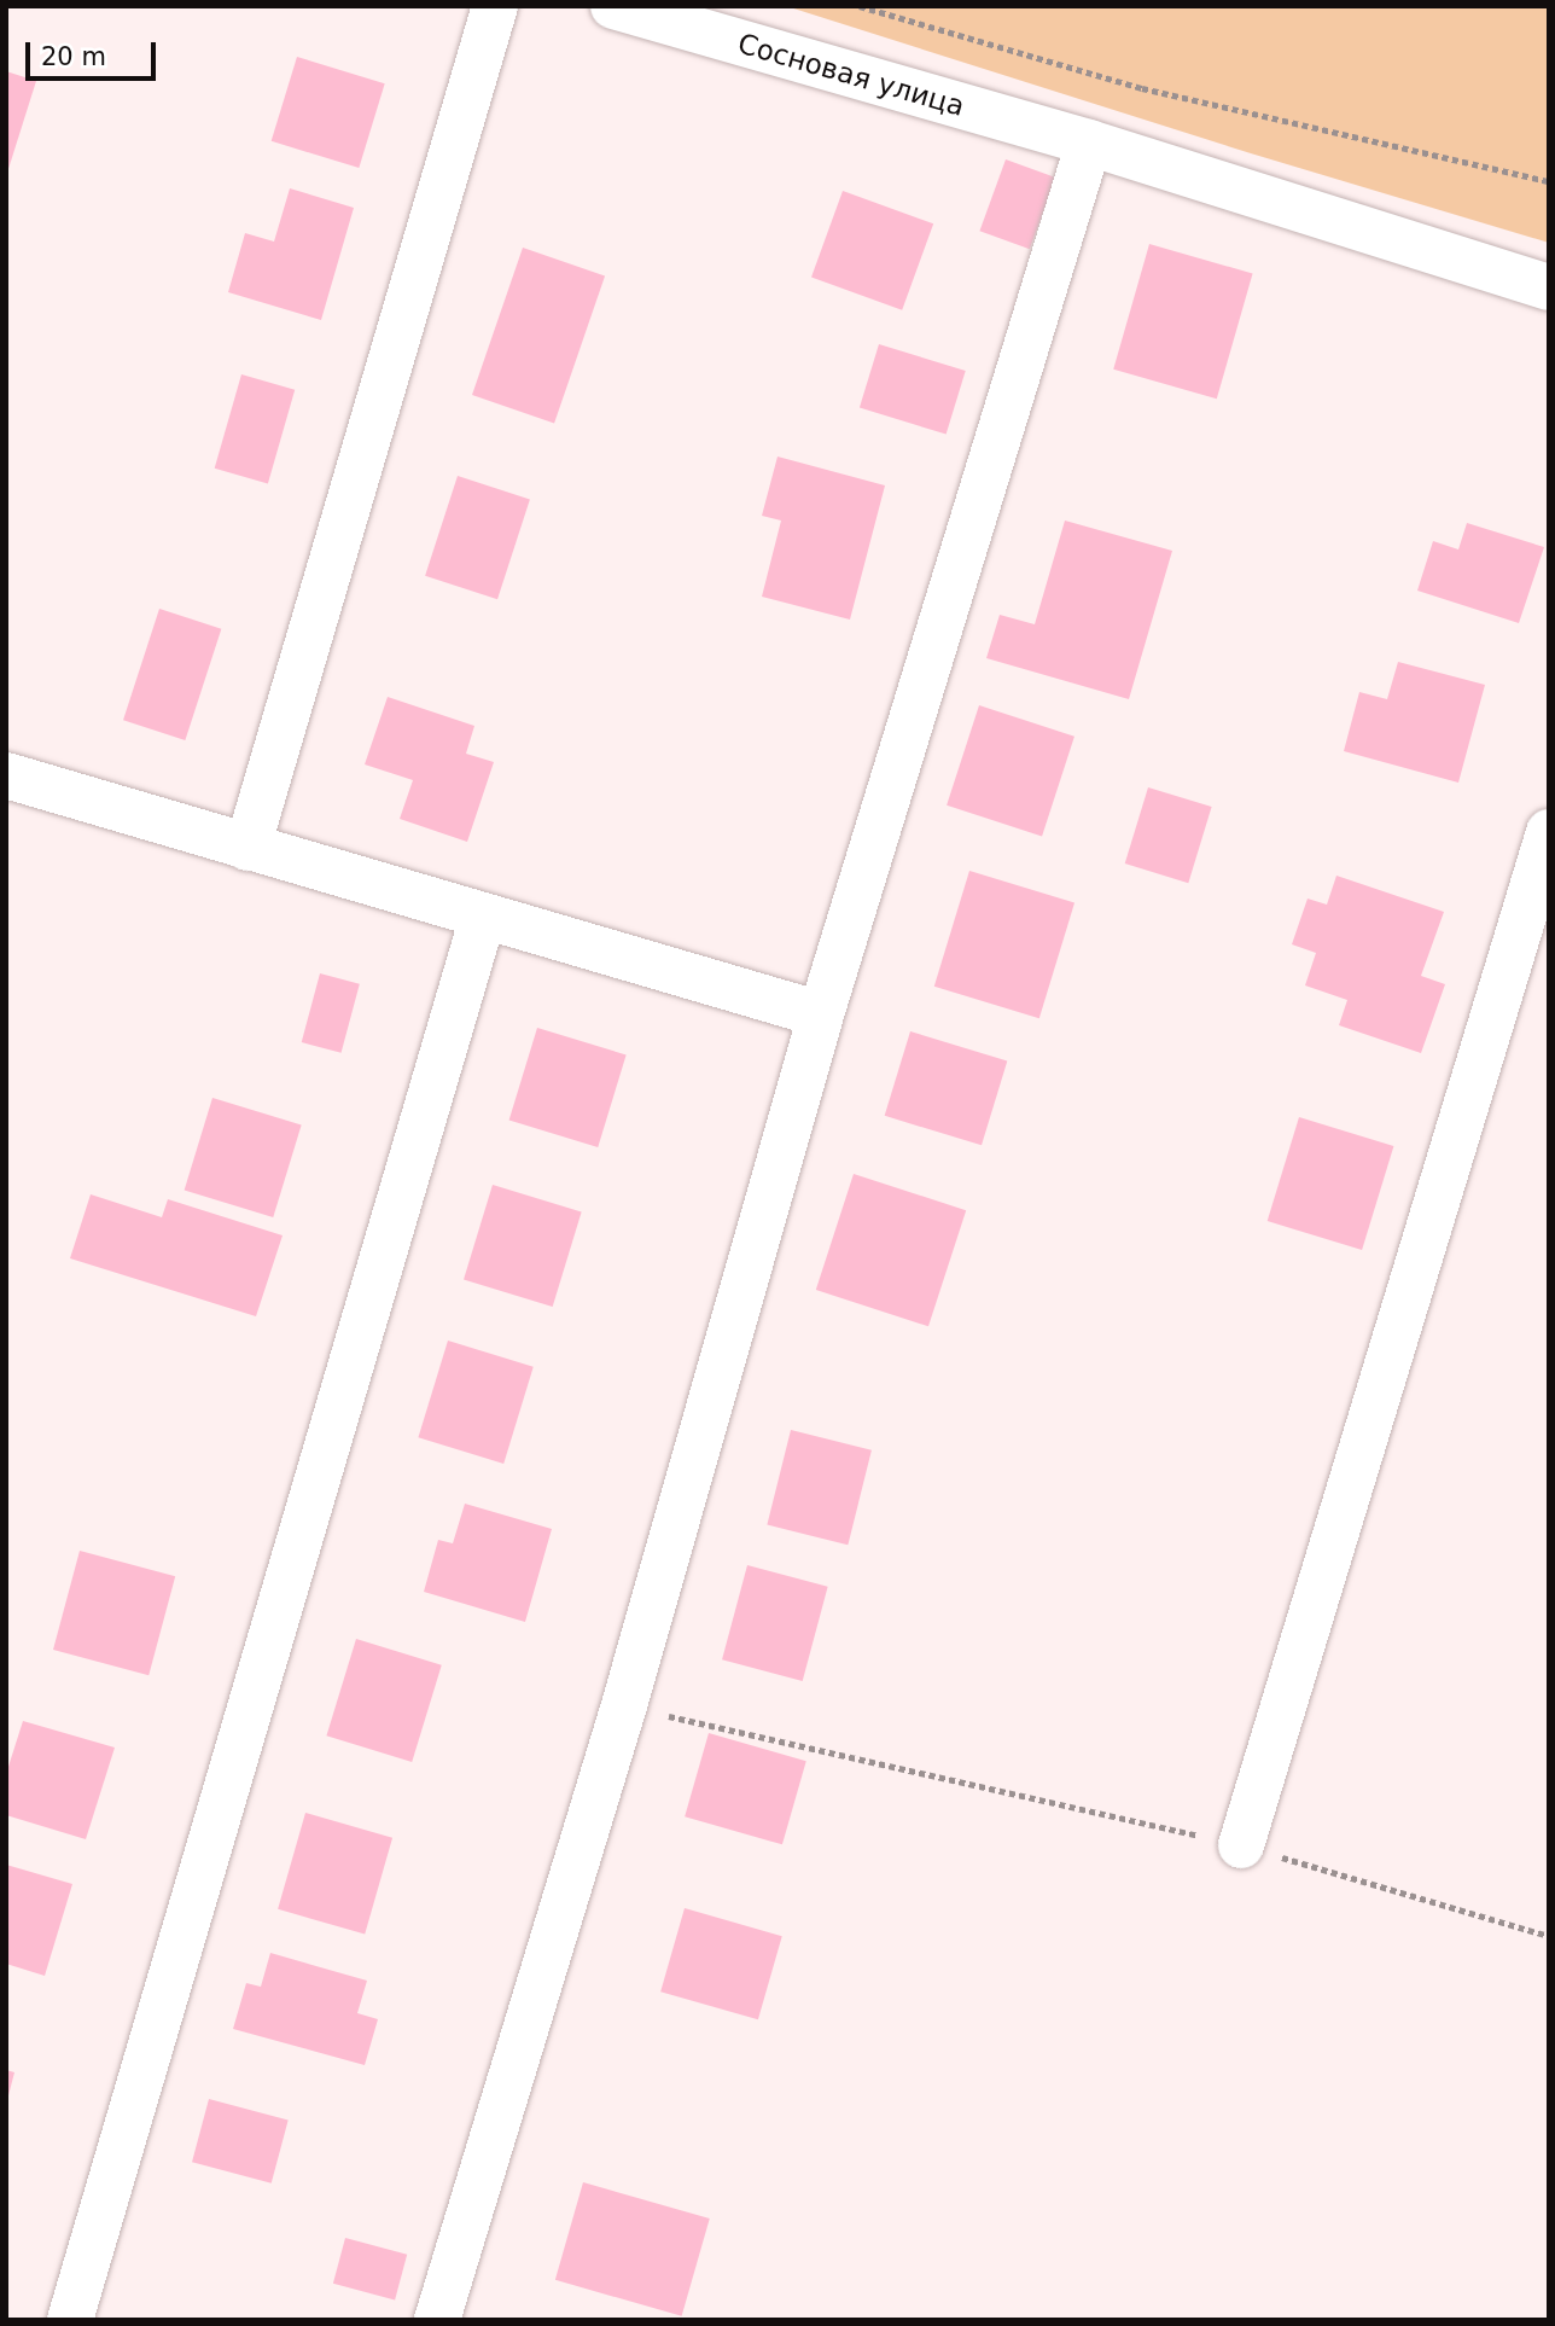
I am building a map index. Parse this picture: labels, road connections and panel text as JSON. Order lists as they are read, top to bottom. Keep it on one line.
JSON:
{"streets":{"street":["Сосновая улица"]},"scale_bar":"20 m"}
